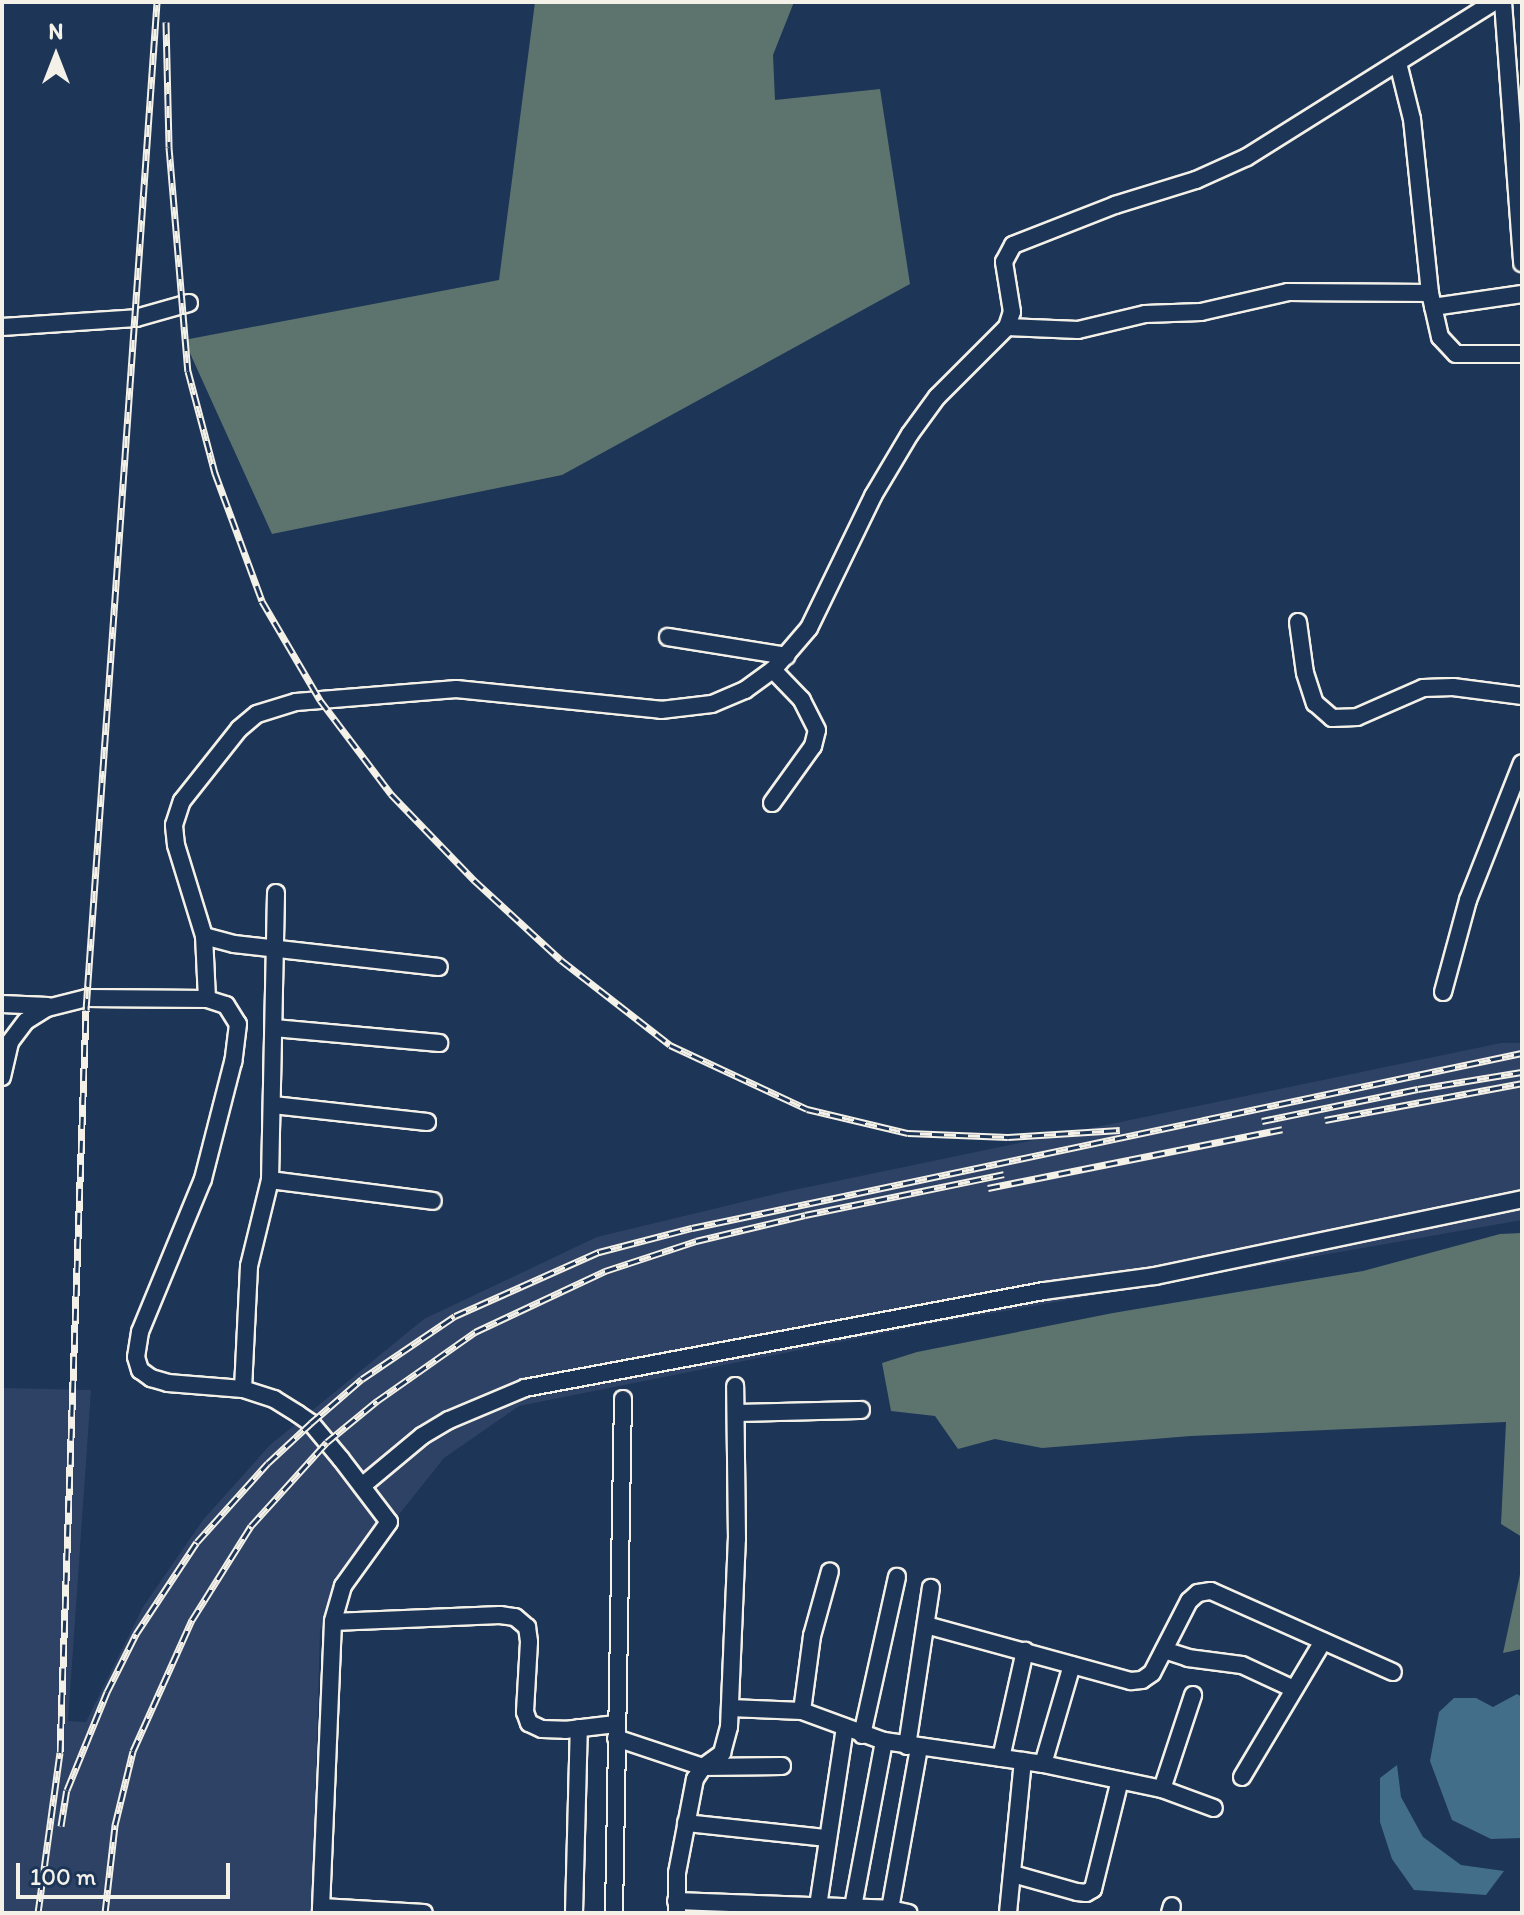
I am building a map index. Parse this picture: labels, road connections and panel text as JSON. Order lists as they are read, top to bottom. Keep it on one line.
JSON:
{"scale_bar":"100 m","north":"top"}
